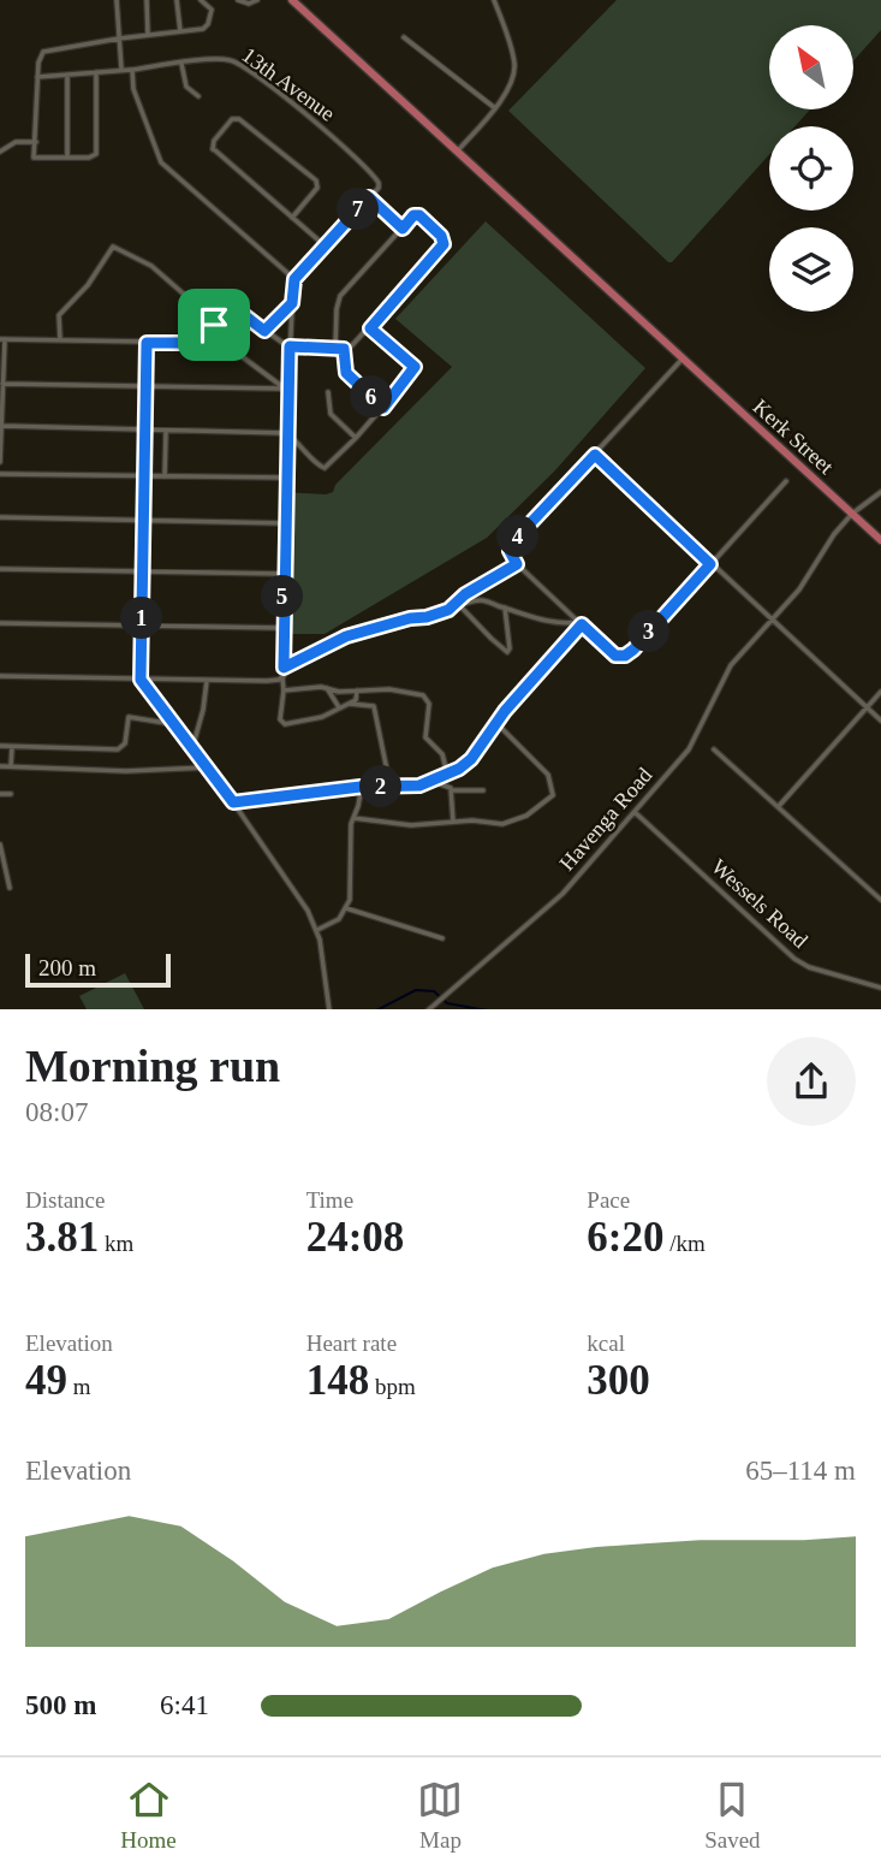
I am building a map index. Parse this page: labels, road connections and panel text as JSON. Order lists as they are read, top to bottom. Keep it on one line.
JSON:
{"streets":{"highway":["Kerk Street"],"street":["13th Avenue","Havenga Road","Wessels Road"]},"crossings":[["Kerk Street","Havenga Road"],["Havenga Road","Wessels Road"]],"scale_bar":"200 m","north":"top left","page":{"pins":["7","6","4","5","1","3","2"],"scale":"200 m","heading":["Morning run","08:07"],"stats":[["Distance","3.81 km"],["Time","24:08"],["Pace","6:20 /km"],["Elevation","49 m"],["Heart rate","148 bpm"],["kcal","300"]],"chart":["Elevation","65–114 m"],"list":[{"name":"500 m","note":"6:41"}],"tabs":["Home","Map","Saved"]}}
